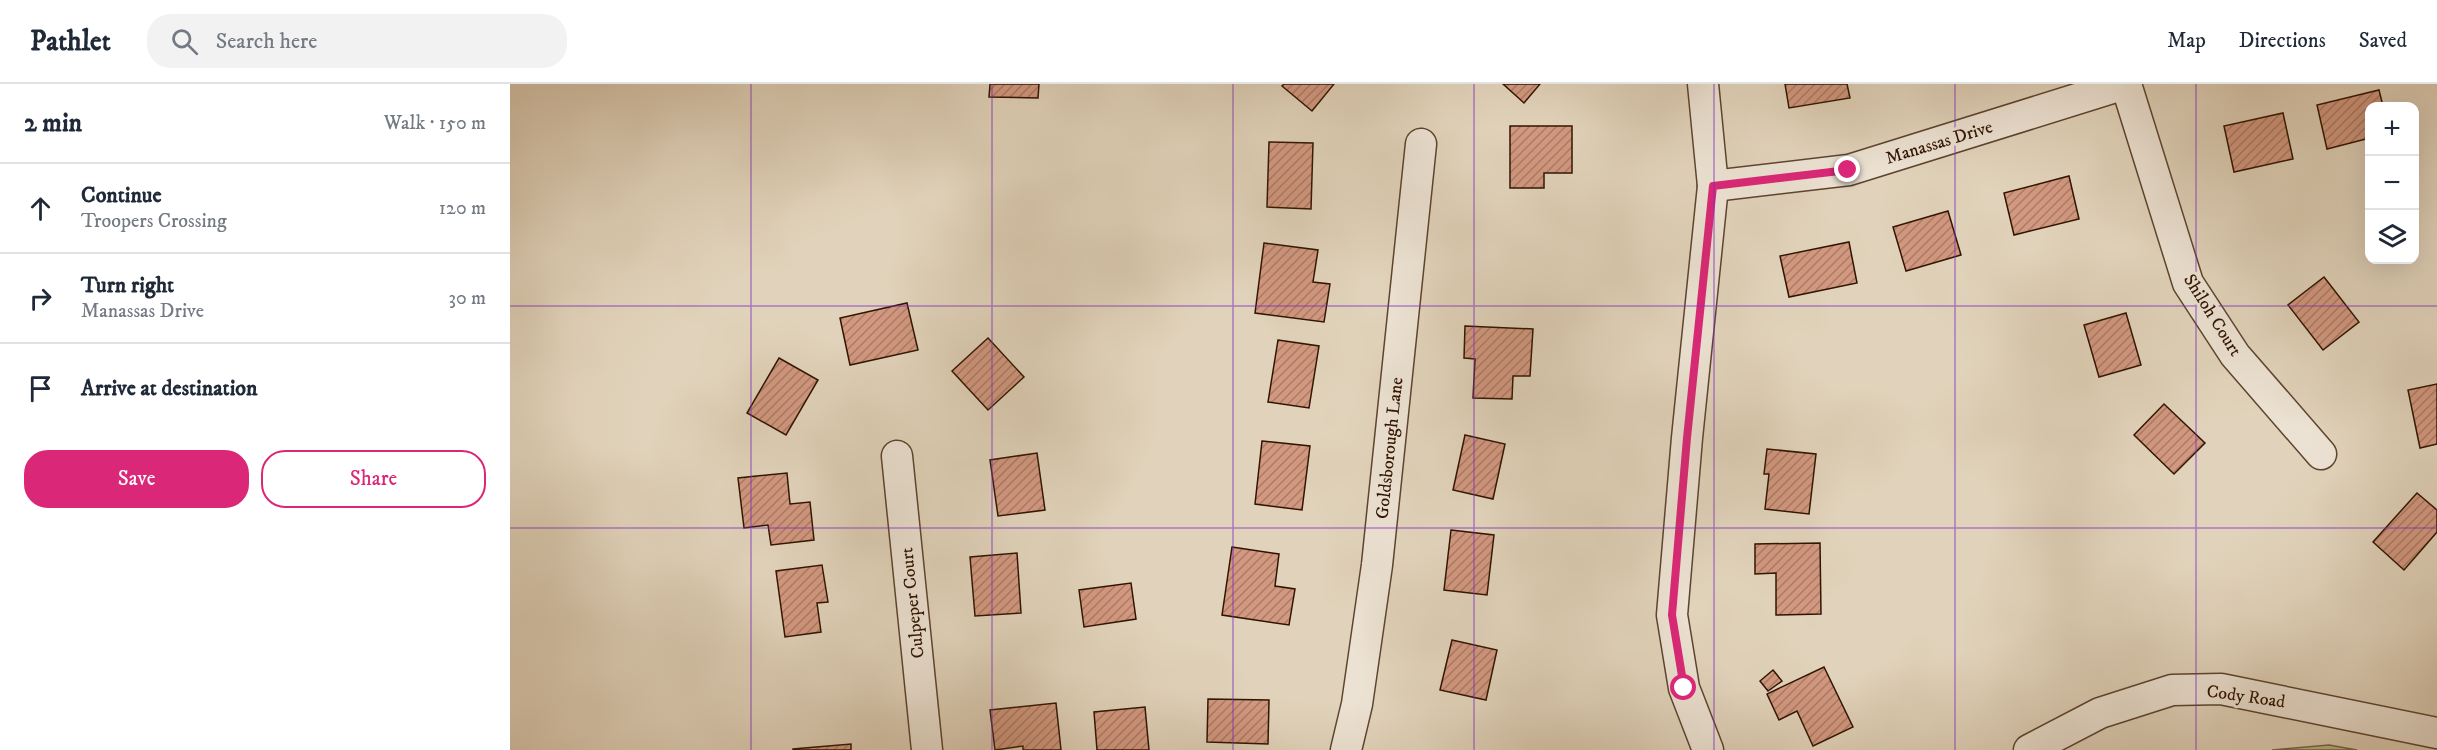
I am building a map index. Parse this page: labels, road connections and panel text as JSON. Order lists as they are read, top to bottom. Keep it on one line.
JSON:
{"streets":{"street":["Manassas Drive","Shiloh Court","Goldsborough Lane","Culpeper Court","Cody Road"]},"crossings":[["Manassas Drive","Shiloh Court"]],"page":{"header":"Pathlet","search":"Search here","nav":["Map","Directions","Saved"],"heading":["2 min","Walk · 150 m"],"map_buttons":["+","−"],"list":[["Continue","Troopers Crossing","120 m"],["Turn right","Manassas Drive","30 m"],"Arrive at destination"],"buttons":["Save","Share"]}}
